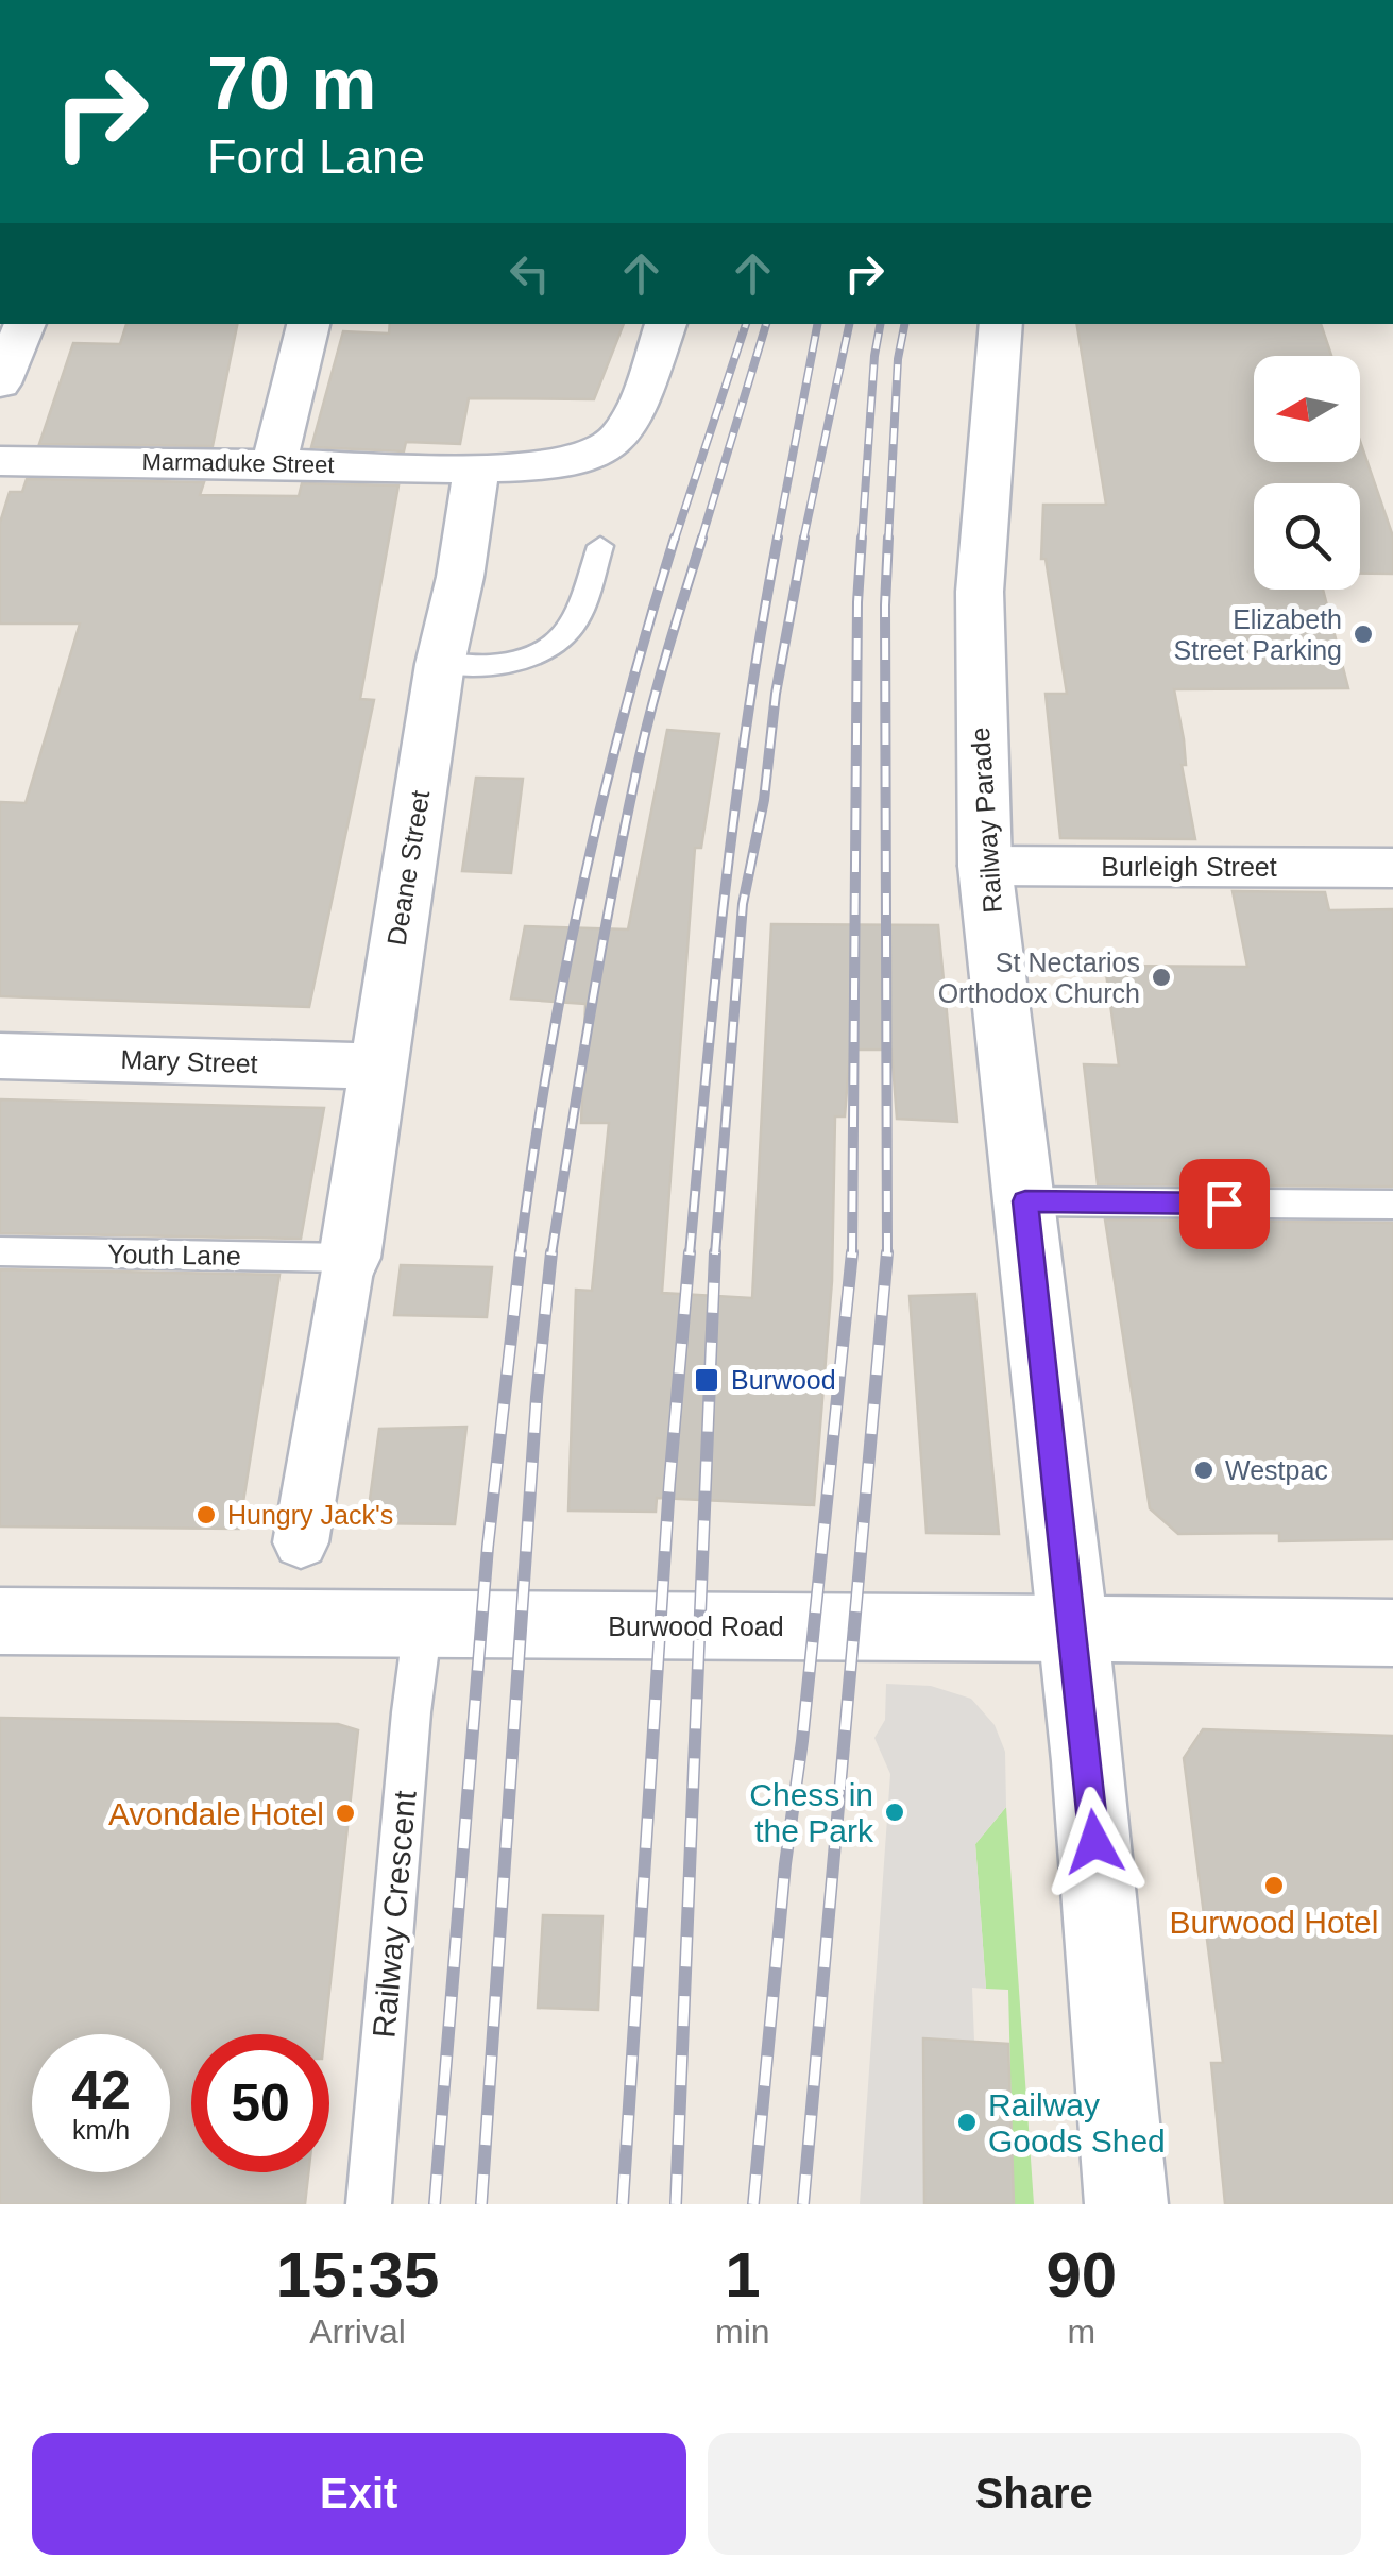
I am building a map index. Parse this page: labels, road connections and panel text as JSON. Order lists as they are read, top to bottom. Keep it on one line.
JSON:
{"streets":{"street":["Marmaduke Street","Railway Parade","Burleigh Street","Deane Street","Mary Street","Burwood Road"],"lane":["Youth Lane","Railway Crescent"]},"crossings":[["Marmaduke Street","Deane Street"],["Railway Parade","Burleigh Street"],["Railway Parade","Burwood Road"],["Deane Street","Mary Street"],["Deane Street","Youth Lane"],["Burwood Road","Railway Crescent"]],"places":{"other":["Elizabeth Street Parking","St Nectarios Orthodox Church","Westpac","Hungry Jack's","Chess in the Park","Avondale Hotel","Burwood Hotel","Railway Goods Shed"],"transit":["Burwood"]},"north":"left","page":{"turn":["70 m","Ford Lane"],"speed":"42 km/h","limit":"50","eta":["15:35","Arrival","1","min","90","m"],"buttons":["Exit","Share"]}}
